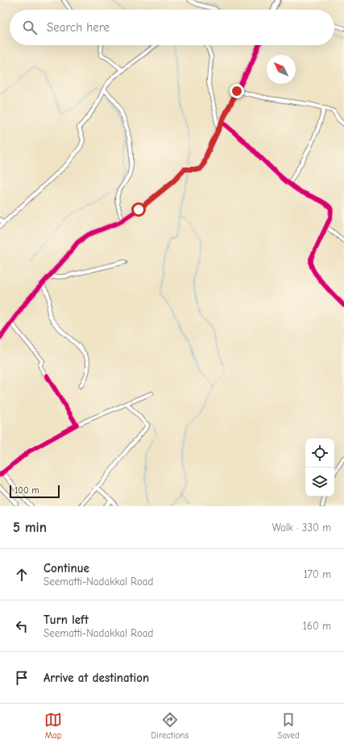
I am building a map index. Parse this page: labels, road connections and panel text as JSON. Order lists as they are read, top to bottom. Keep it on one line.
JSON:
{"scale_bar":"100 m","north":"top left","page":{"search":"Search here","scale":"100 m","heading":["5 min","Walk · 330 m"],"list":[["Continue","Seematti-Nadakkal Road","170 m"],["Turn left","Seematti-Nadakkal Road","160 m"],"Arrive at destination"],"nav":["Map","Directions","Saved"]}}
